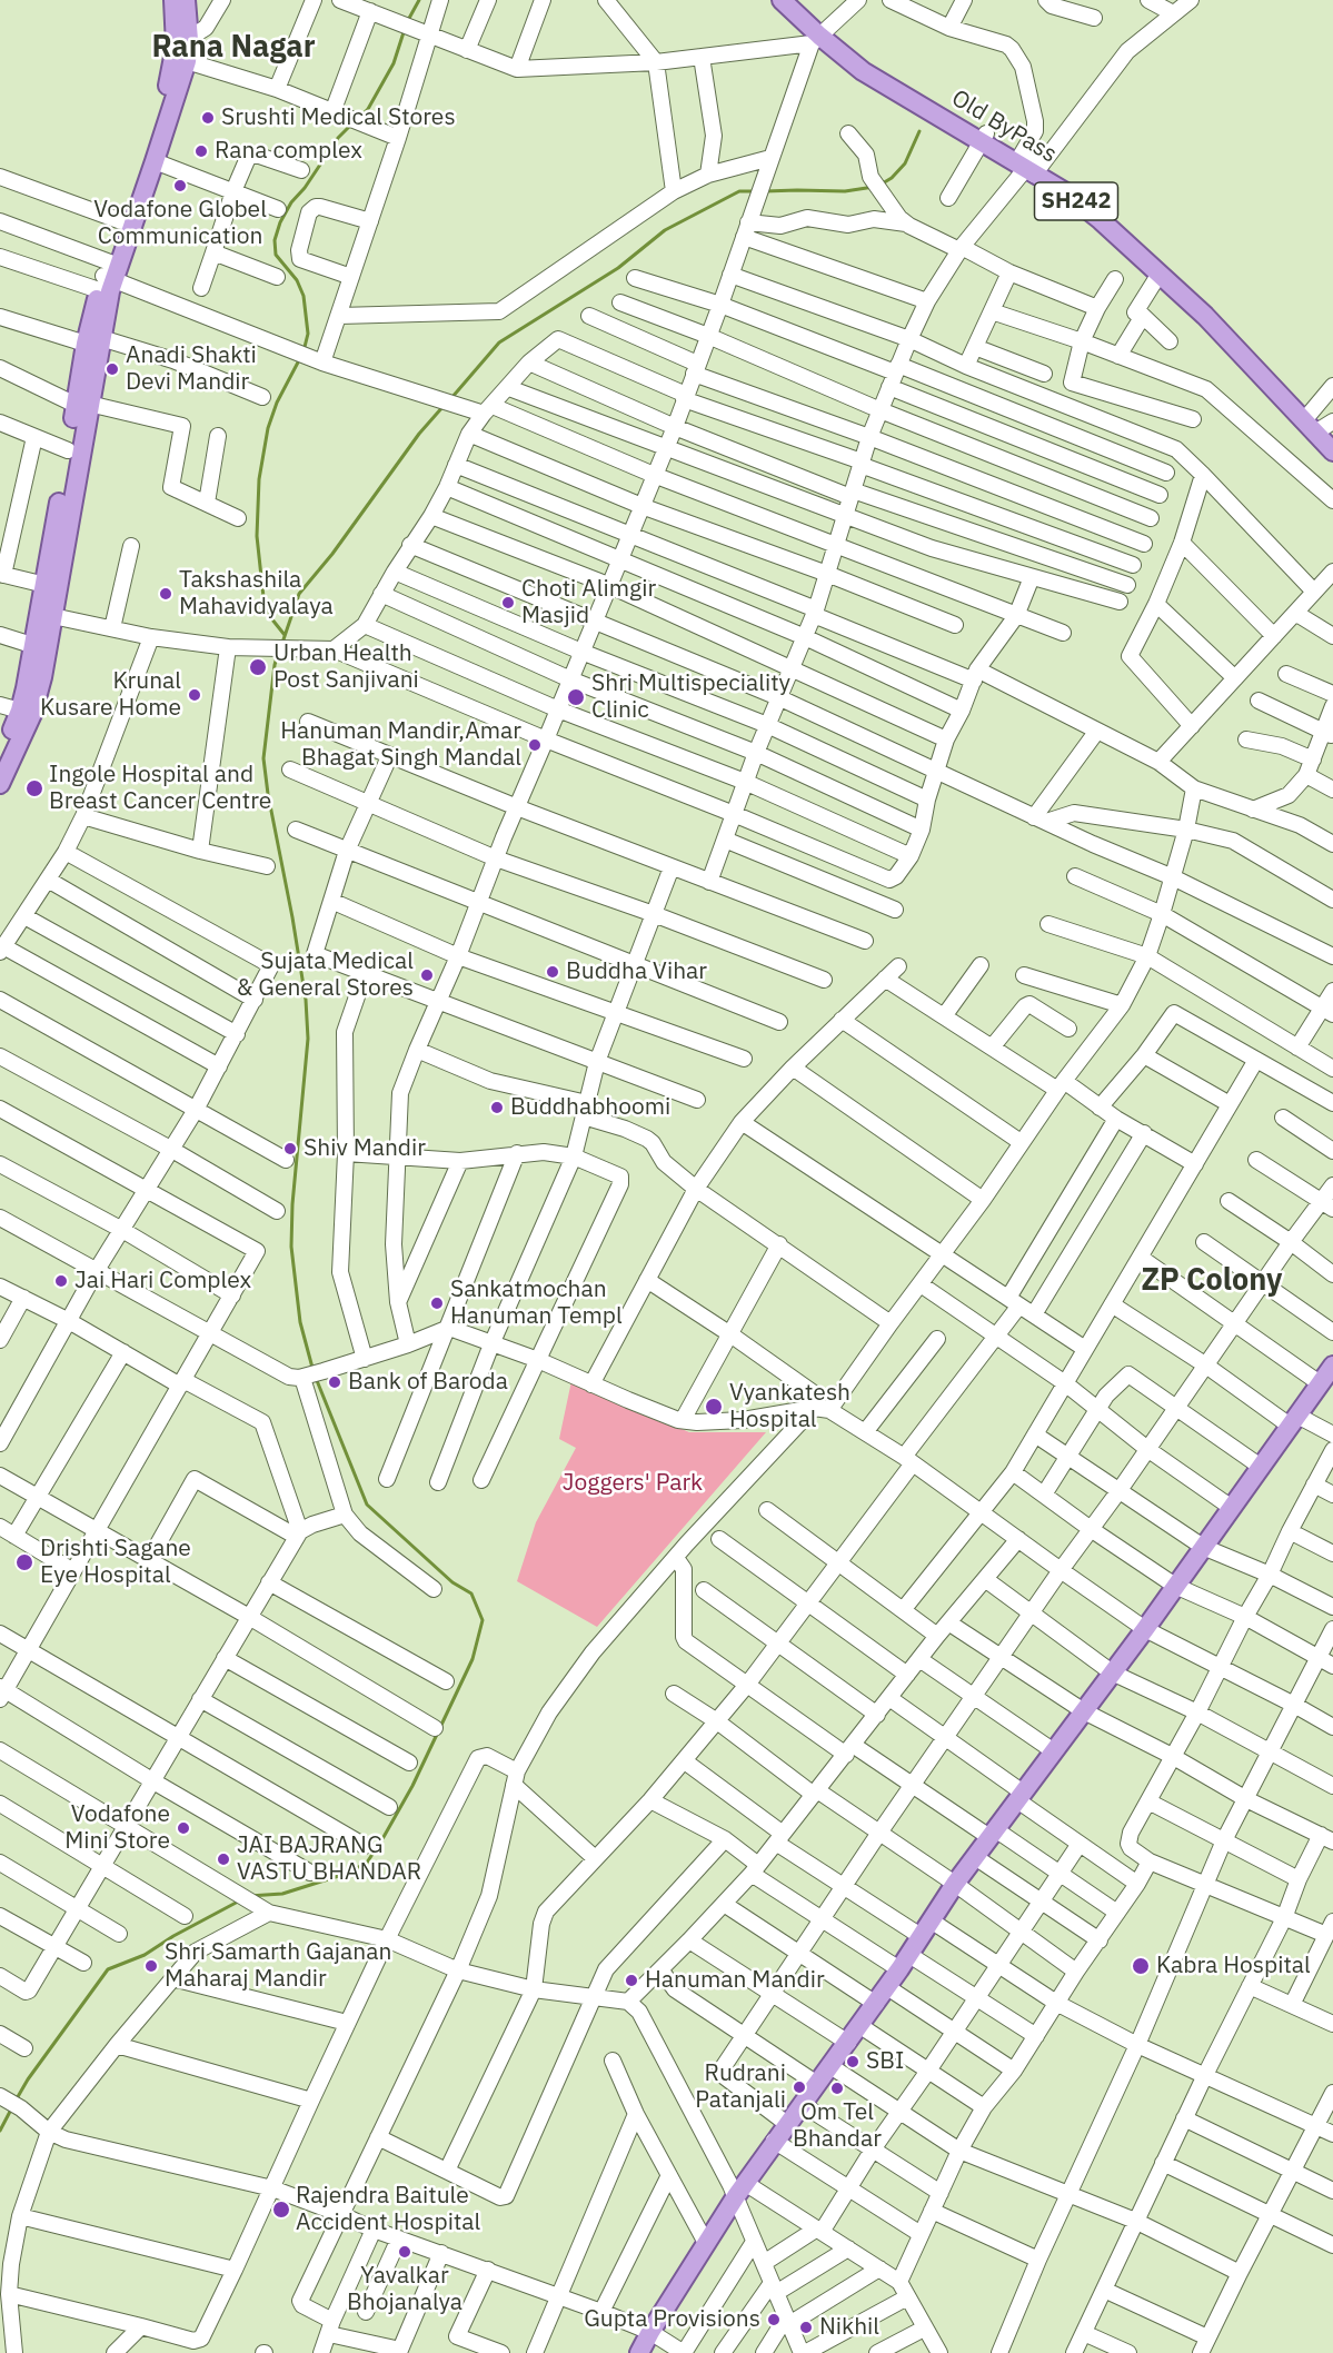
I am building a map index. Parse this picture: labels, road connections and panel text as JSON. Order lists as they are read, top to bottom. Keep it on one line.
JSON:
{"streets":{"main road":["Old ByPass","SH242"]},"districts":["Rana Nagar","ZP Colony"],"parks":["Joggers' Park"],"places":["Srushti Medical Stores","Rana complex","Vodafone Globel Communication","Anadi Shakti Devi Mandir","Takshashila Mahavidyalaya","Choti Alimgir Masjid","Urban Health Post Sanjivani","Krunal Kusare Home","Shri Multispeciality Clinic","Hanuman Mandir,Amar Bhagat Singh Mandal","Ingole Hospital and Breast Cancer Centre","Buddha Vihar","Sujata Medical & General Stores","Buddhabhoomi","Shiv Mandir","Jai Hari Complex","Sankatmochan Hanuman Templ","Bank of Baroda","Vyankatesh Hospital","Drishti Sagane Eye Hospital","Vodafone Mini Store","JAI BAJRANG VASTU BHANDAR","Shri Samarth Gajanan Maharaj Mandir","Kabra Hospital","Hanuman Mandir","SBI","Rudrani Patanjali","Om Tel Bhandar","Rajendra Baitule Accident Hospital","Yavalkar Bhojanalya","Gupta Provisions","Nikhil"]}
